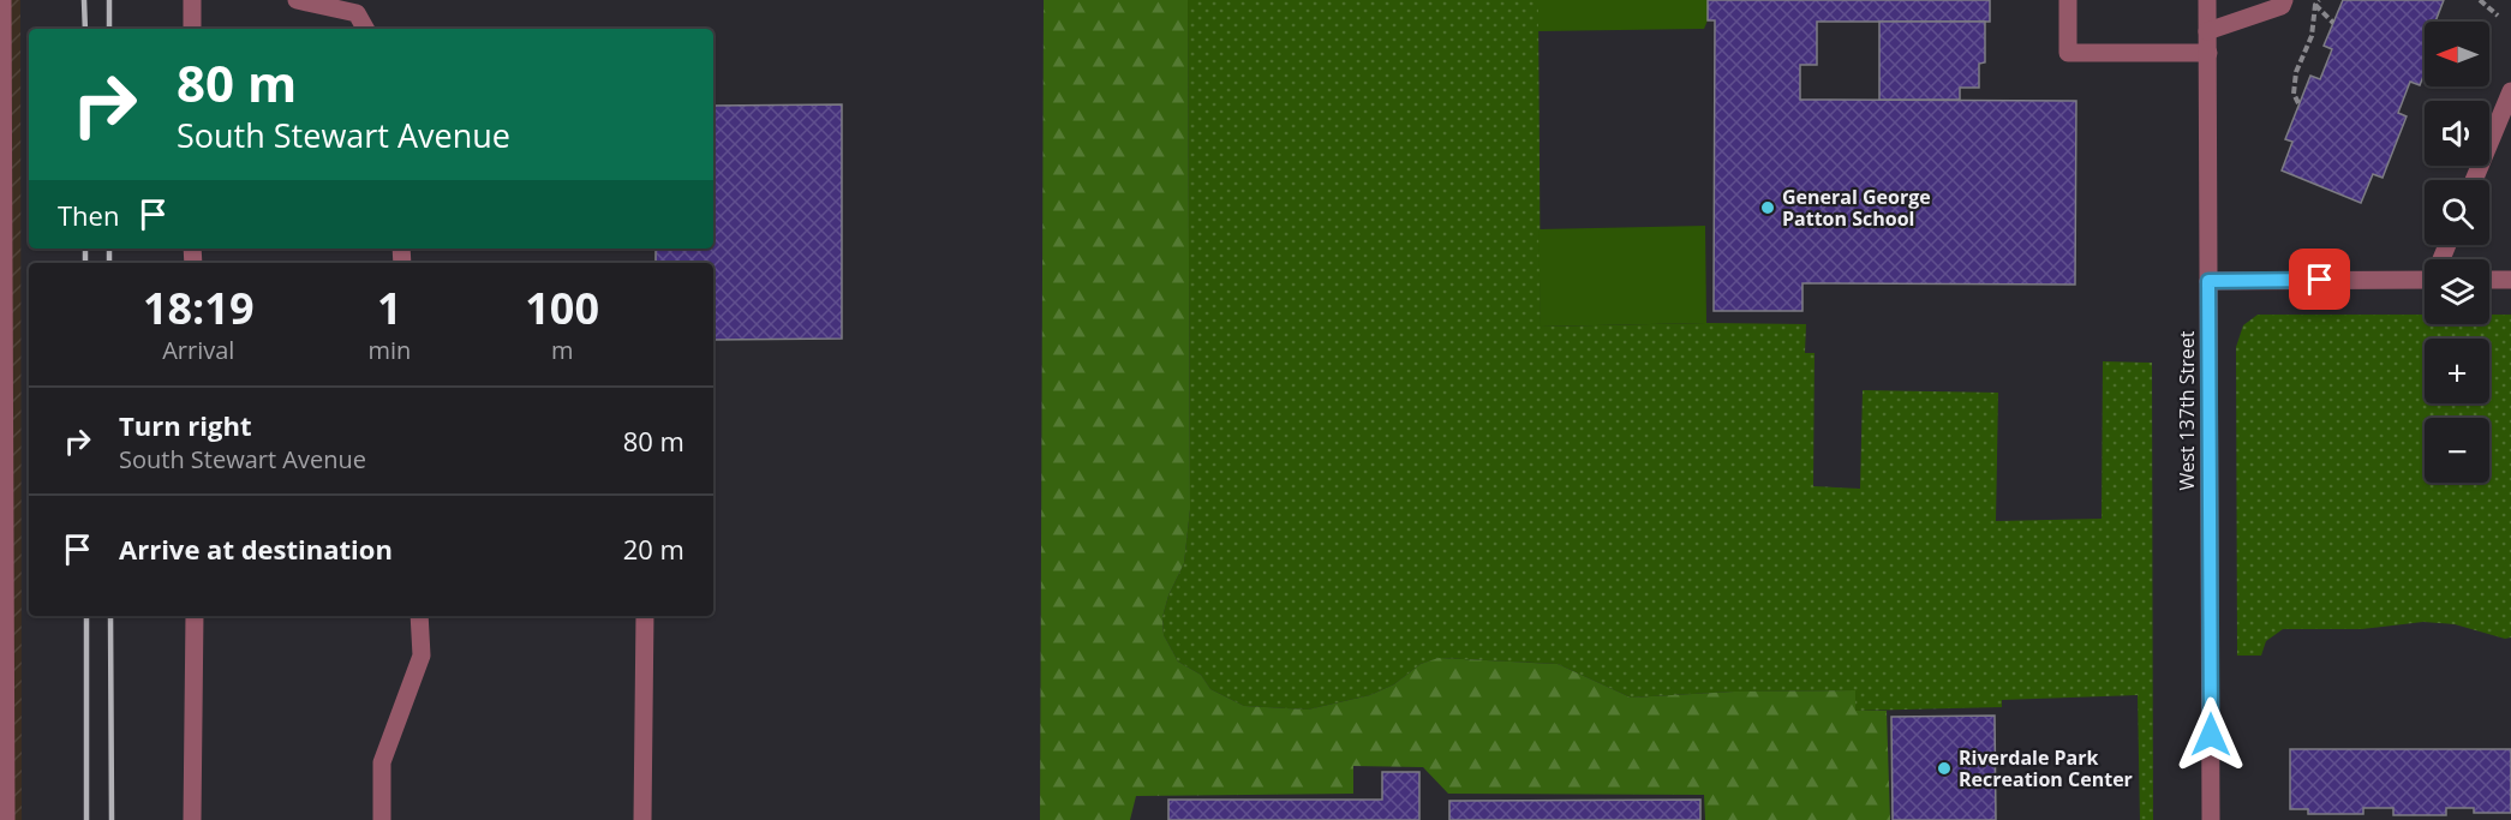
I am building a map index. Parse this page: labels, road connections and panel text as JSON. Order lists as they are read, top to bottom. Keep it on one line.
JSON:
{"streets":{"street":["West 137th Street"]},"places":["General George Patton School","Riverdale Park Recreation Center"],"north":"left","page":{"map_buttons":["+","−"],"turn":["80 m","South Stewart Avenue"],"then":"Then","eta":["18:19","Arrival","1","min","100","m"],"list":[{"name":"Turn right","note":"South Stewart Avenue","value":"80 m"},{"name":"Arrive at destination","value":"20 m"}]}}
